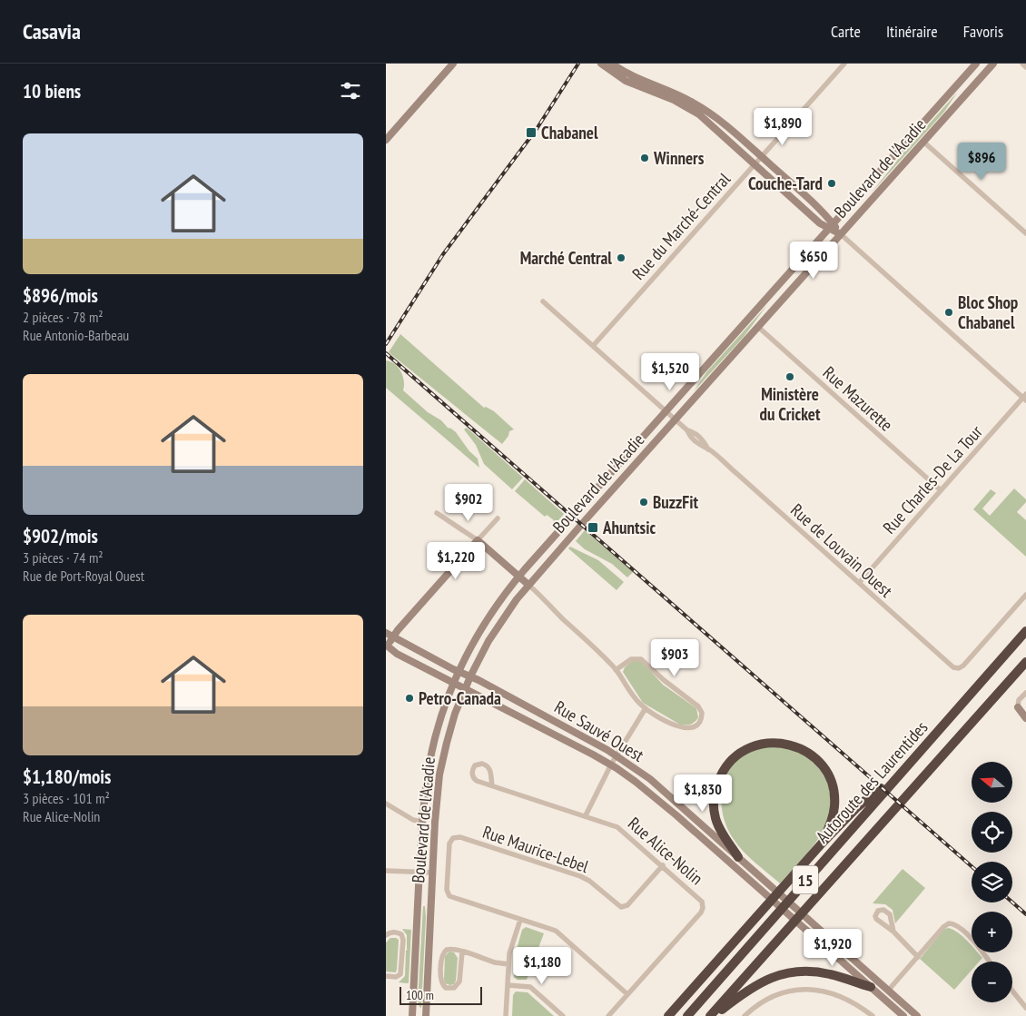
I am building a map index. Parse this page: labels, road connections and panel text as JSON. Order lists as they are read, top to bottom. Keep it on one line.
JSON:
{"streets":{"highway":["Autoroute des Laurentides","15"],"main road":["Boulevard de l'Acadie","Rue Sauvé Ouest"],"street":["Rue du Marché-Central","Rue Mazurette","Rue Charles-De La Tour","Rue de Louvain Ouest","Rue Maurice-Lebel","Rue Alice-Nolin"]},"crossings":[["Boulevard de l'Acadie","Rue Mazurette"],["Boulevard de l'Acadie","Rue de Louvain Ouest"],["Boulevard de l'Acadie","Rue Sauvé Ouest"],["Rue du Marché-Central","Rue de Louvain Ouest"],["Rue Mazurette","Rue Charles-De La Tour"],["Rue Charles-De La Tour","Rue de Louvain Ouest"],["Rue Maurice-Lebel","Rue Alice-Nolin"]],"places":{"transit":["Chabanel","Ahuntsic"],"other":["Winners","Couche-Tard","Marché Central","Bloc Shop Chabanel","Ministère du Cricket","BuzzFit","Petro-Canada"]},"scale_bar":"100 m","north":"left","page":{"header":"Casavia","nav":["Carte","Itinéraire","Favoris"],"heading":"10 biens","price":["$1,890","$896","$650","$1,520","$902","$1,220","$903","$1,830","$1,920","$1,180"],"list":[{"name":"$896/mois","note":"2 pièces · 78 m² · Rue Antonio-Barbeau"},{"name":"$902/mois","note":"3 pièces · 74 m² · Rue de Port-Royal Ouest"},{"name":"$1,180/mois","note":"3 pièces · 101 m² · Rue Alice-Nolin"}],"map_buttons":["+","−"],"scale":"100 m"}}
